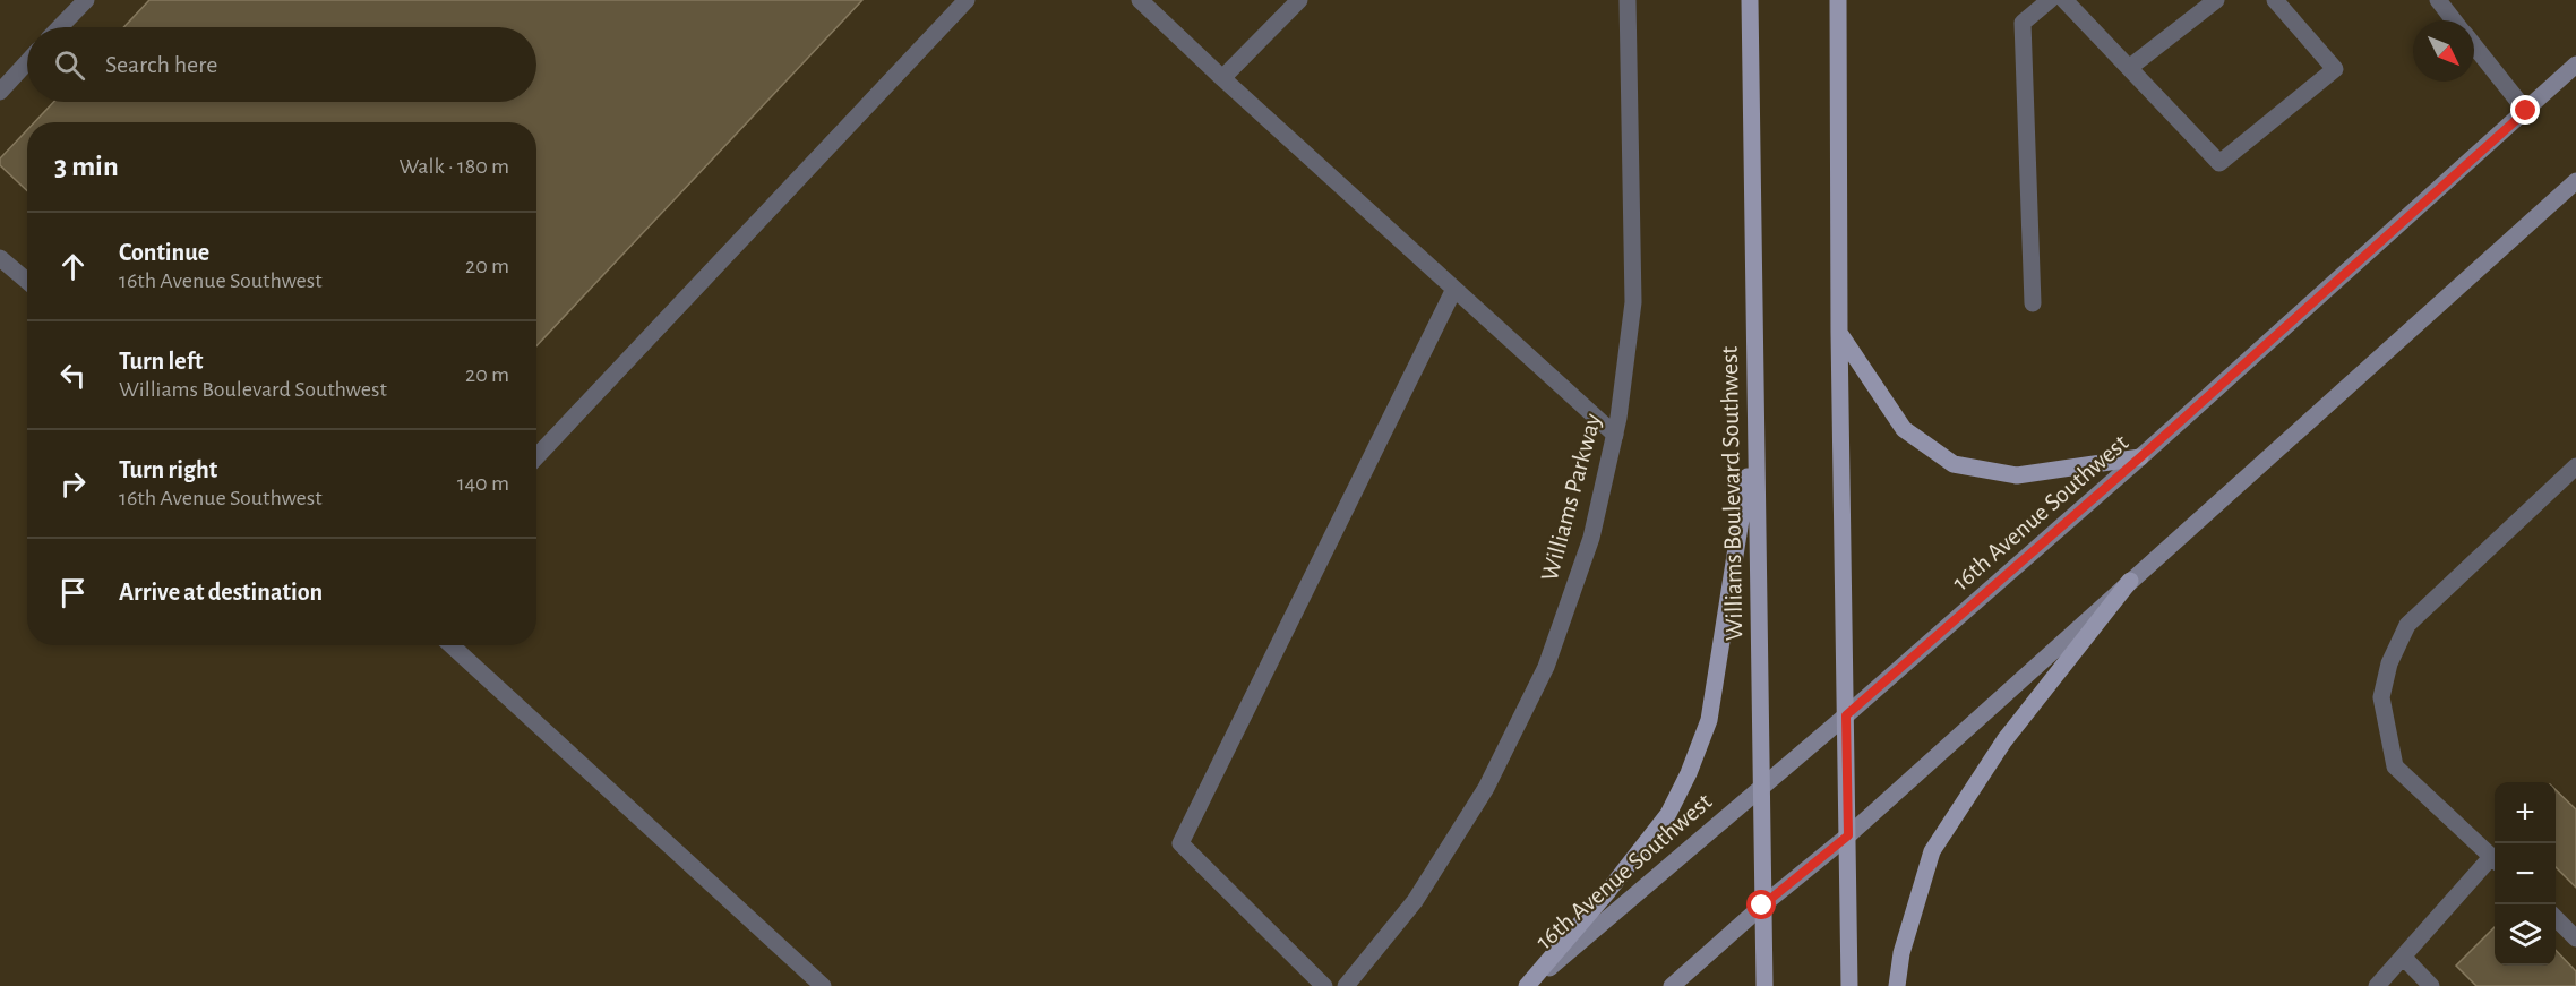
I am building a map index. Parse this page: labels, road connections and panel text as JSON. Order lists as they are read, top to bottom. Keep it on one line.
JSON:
{"streets":{"main road":["Williams Boulevard Southwest","16th Avenue Southwest"],"street":["Williams Parkway"]},"crossings":[["Williams Boulevard Southwest","16th Avenue Southwest"]],"north":"bottom right","page":{"search":"Search here","heading":["3 min","Walk · 180 m"],"list":[["Continue","16th Avenue Southwest","20 m"],["Turn left","Williams Boulevard Southwest","20 m"],["Turn right","16th Avenue Southwest","140 m"],"Arrive at destination"],"map_buttons":["+","−"]}}
